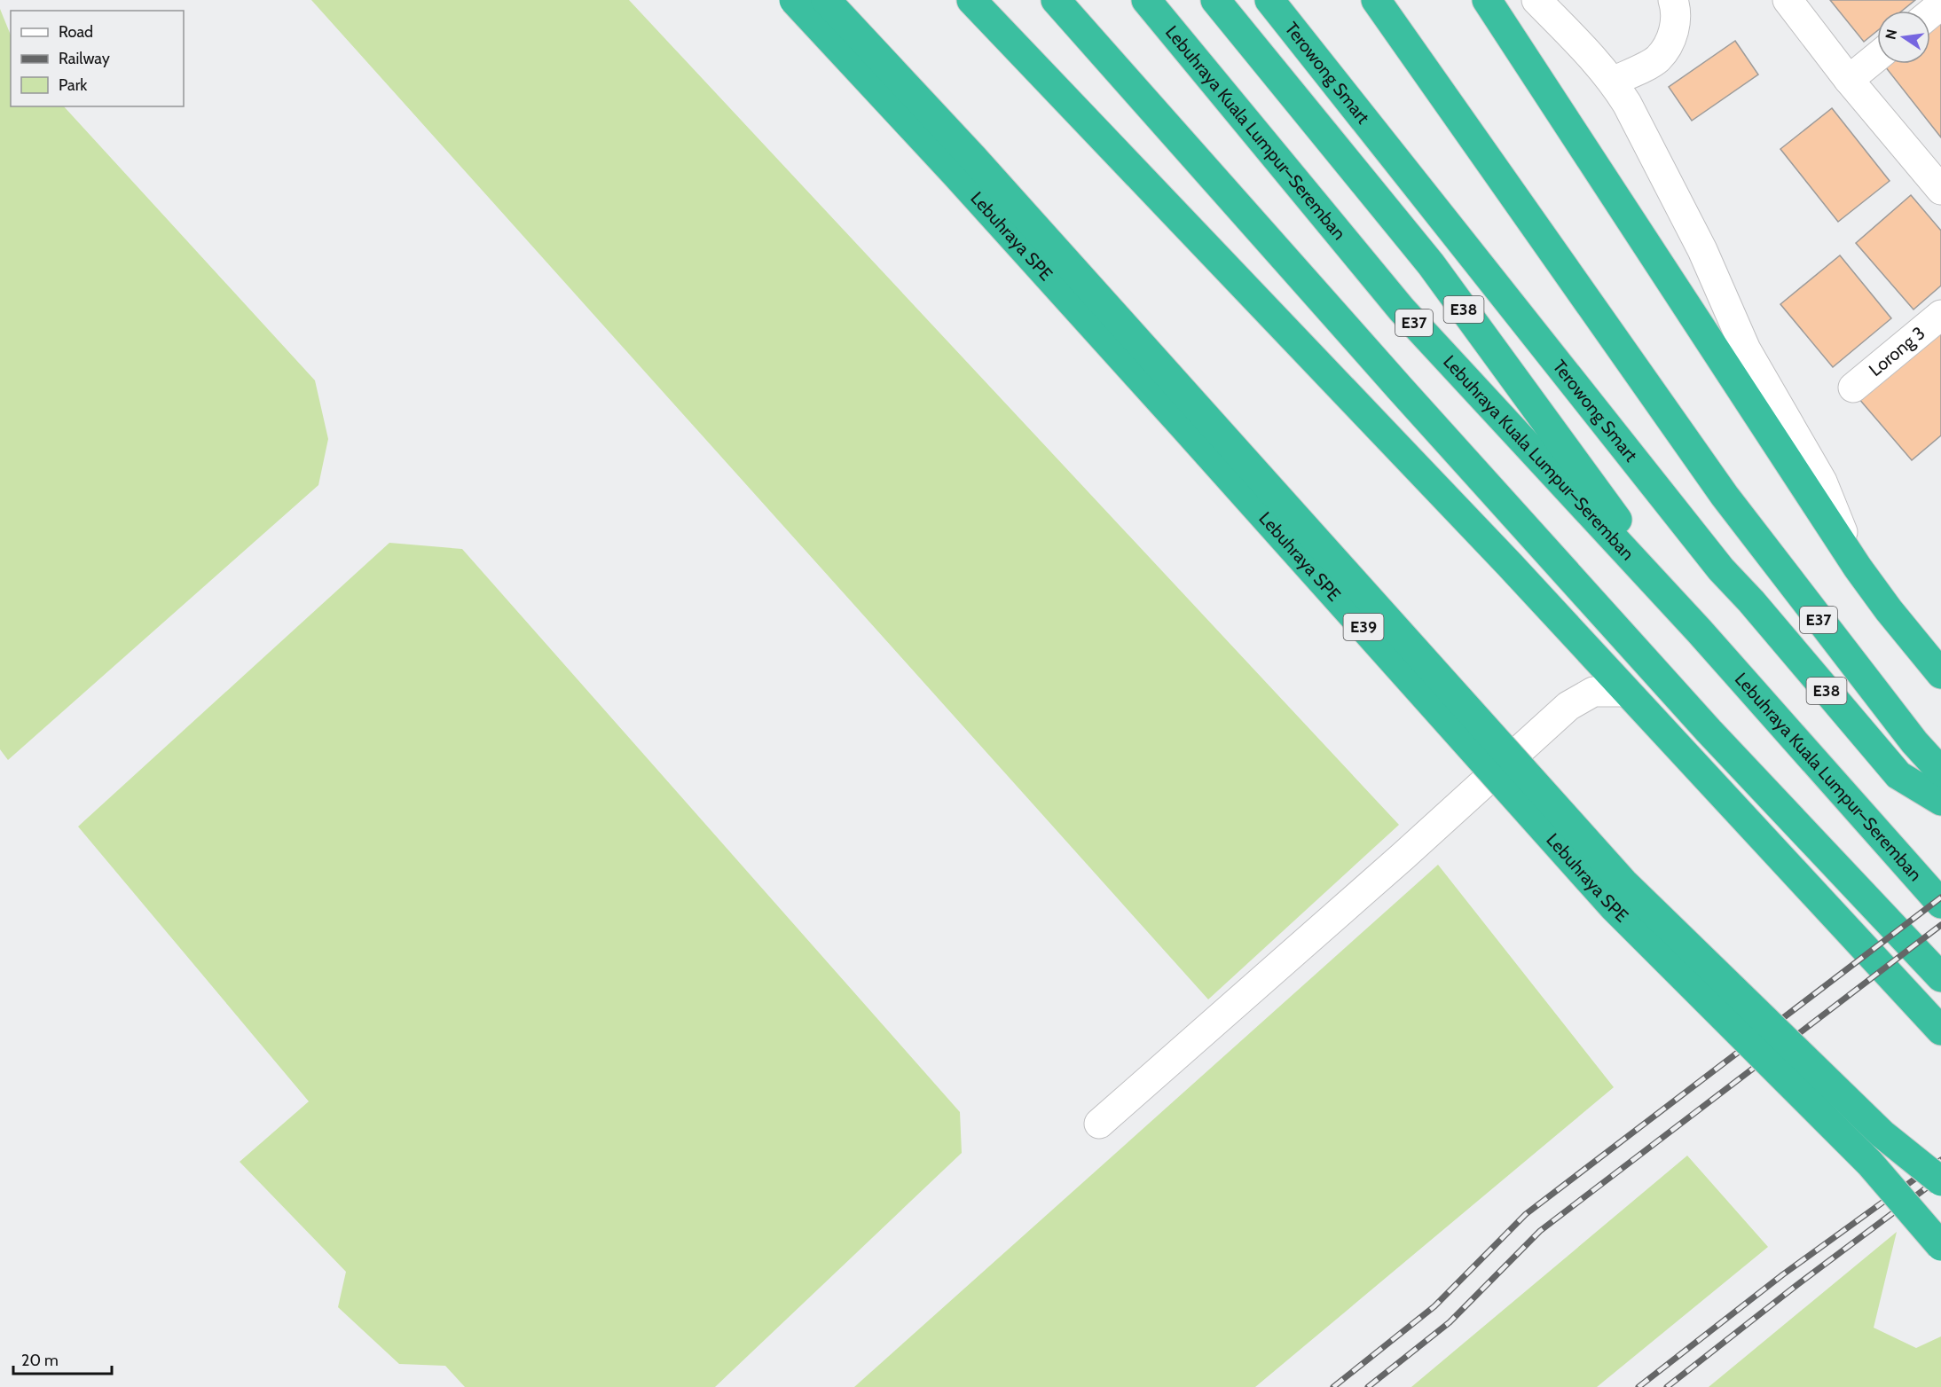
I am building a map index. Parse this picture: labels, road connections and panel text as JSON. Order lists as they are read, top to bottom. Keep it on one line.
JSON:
{"streets":{"highway":["Terowong Smart","Lebuhraya Kuala Lumpur–Seremban","Lebuhraya SPE","E38","E37","E39"],"street":["Lorong 3"]},"crossings":[["Lebuhraya Kuala Lumpur–Seremban","E38"]],"legend":["Road","Railway","Park"],"scale_bar":"20 m","north":"left"}
